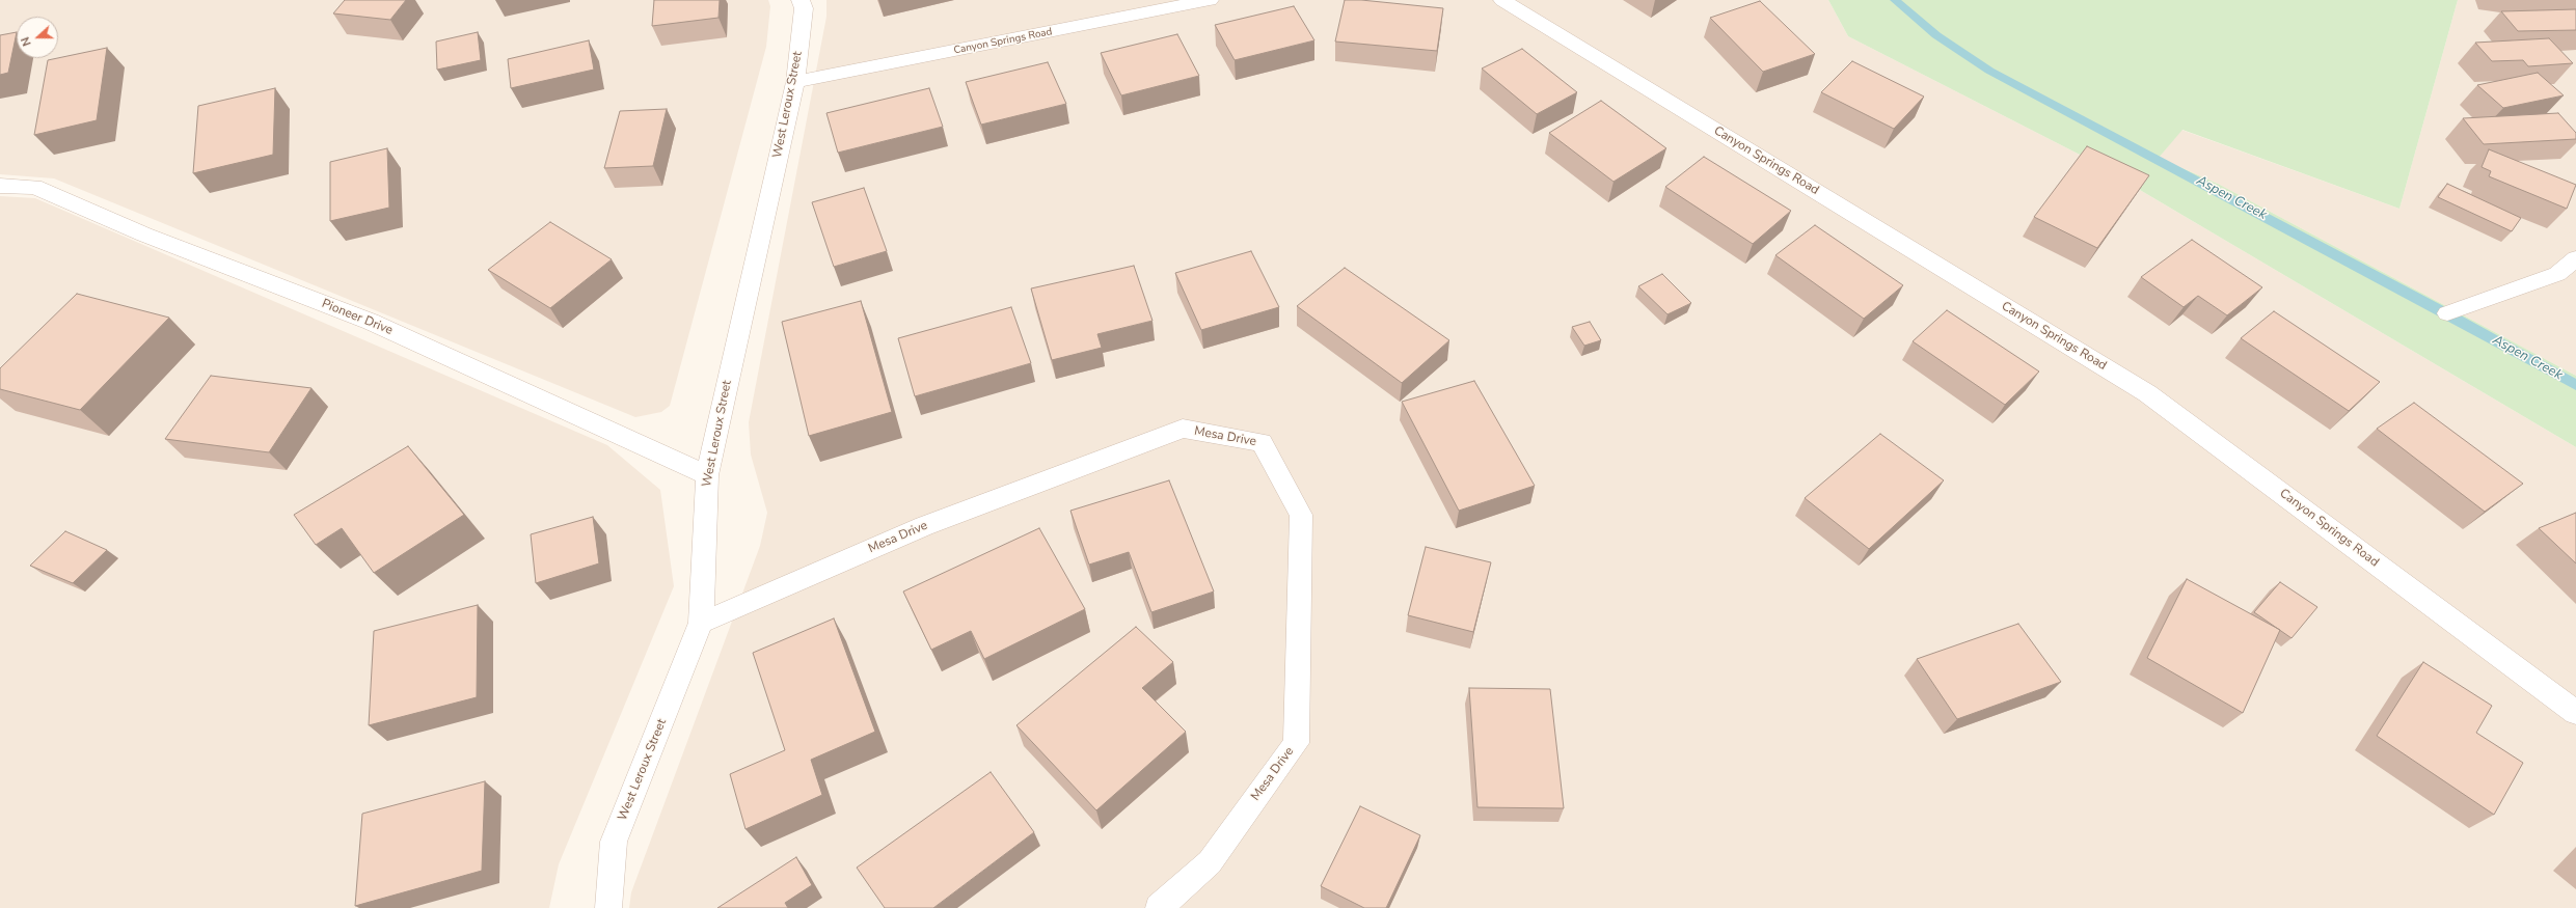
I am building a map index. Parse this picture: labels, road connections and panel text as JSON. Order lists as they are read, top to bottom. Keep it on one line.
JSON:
{"streets":{"street":["Canyon Springs Road","West Leroux Street","Pioneer Drive","Mesa Drive"]},"crossings":[["Canyon Springs Road","West Leroux Street"],["West Leroux Street","Pioneer Drive"],["West Leroux Street","Mesa Drive"]],"water":["Aspen Creek"],"north":"left"}
